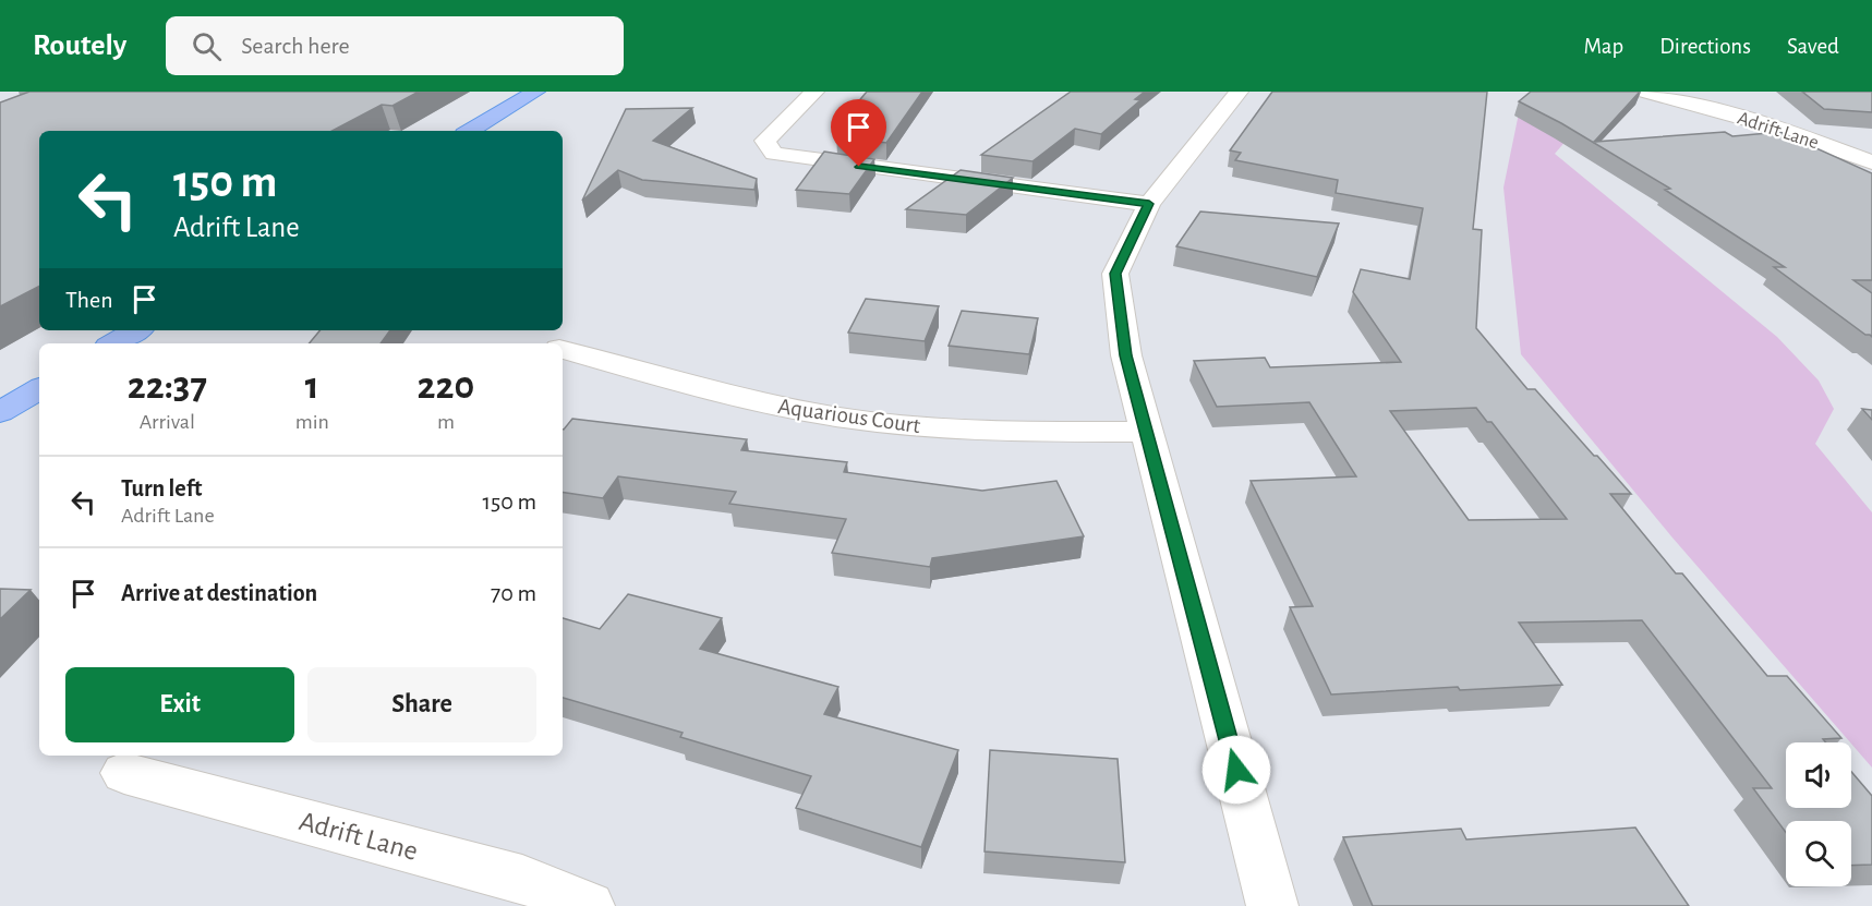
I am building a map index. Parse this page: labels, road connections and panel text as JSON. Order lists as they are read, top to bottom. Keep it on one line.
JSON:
{"streets":{"street":["Adrift Lane","Aquarious Court"]},"page":{"header":"Routely","search":"Search here","nav":["Map","Directions","Saved"],"turn":["150 m","Adrift Lane"],"then":"Then","eta":["22:37","Arrival","1","min","220","m"],"list":[{"name":"Turn left","note":"Adrift Lane","value":"150 m"},{"name":"Arrive at destination","value":"70 m"}],"buttons":["Exit","Share"]}}
